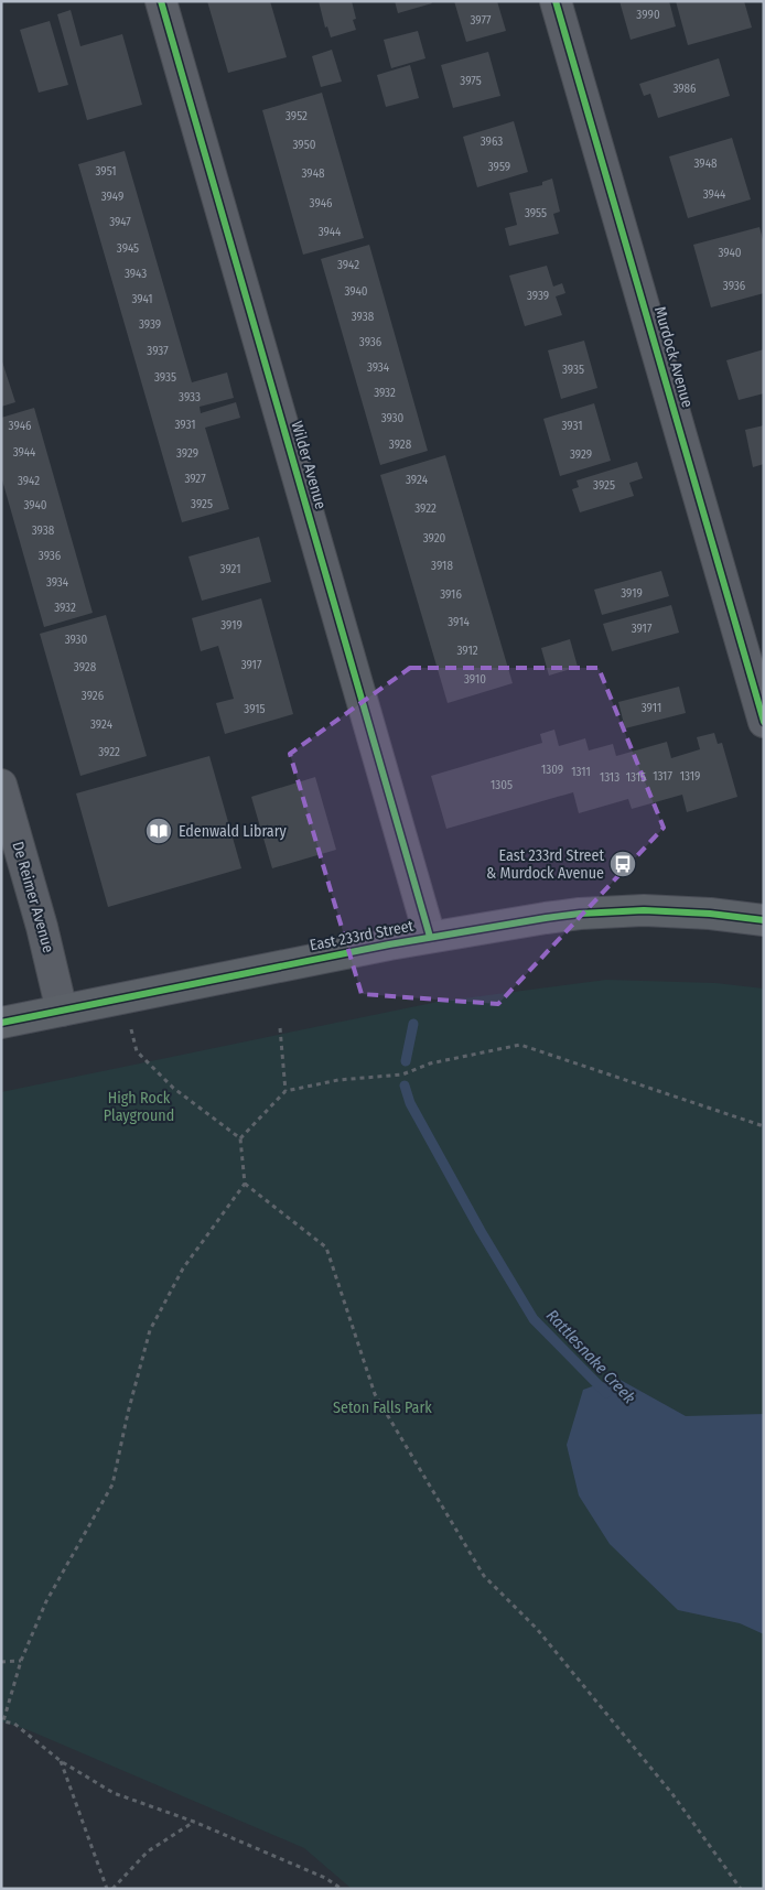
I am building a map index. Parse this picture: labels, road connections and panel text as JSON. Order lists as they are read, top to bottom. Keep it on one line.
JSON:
{"streets":{"main road":["East 233rd Street"],"street":["Murdock Avenue","Wilder Avenue","De Reimer Avenue"]},"crossings":[["Wilder Avenue","East 233rd Street"],["De Reimer Avenue","East 233rd Street"]],"water":["Rattlesnake Creek"],"parks":["High Rock Playground","Seton Falls Park"],"places":{"library":["Edenwald Library"],"bus stop":["East 233rd Street & Murdock Avenue"]},"house_numbers":["3990","3977","3975","3986","3952","3963","3950","3948","3959","3951","3948","3944","3949","3946","3955","3947","3944","3945","3940","3942","3943","3936","3940","3939","3941","3938","3939","3936","3937","3934","3935","3935","3932","3933","3930","3931","3946","3931","3928","3944","3929","3929","3927","3924","3942","3925","3925","3940","3922","3938","3920","3936","3918","3921","3934","3919","3916","3932","3914","3919","3917","3930","3912","3917","3928","3910","3926","3911","3915","3924","3922","1309","1311","1317","1319","1313","1315","1305"]}
